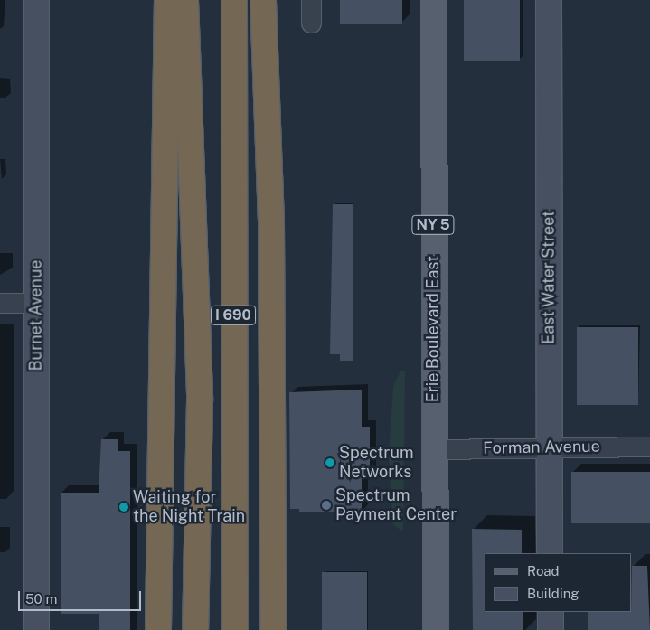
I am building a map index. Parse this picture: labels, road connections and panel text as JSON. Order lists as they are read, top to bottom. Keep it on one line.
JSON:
{"streets":{"highway":["I 690"],"main road":["NY 5","Erie Boulevard East"],"street":["East Water Street","Burnet Avenue","Forman Avenue"]},"crossings":[["East Water Street","Forman Avenue"],["Erie Boulevard East","Forman Avenue"]],"places":["Spectrum Networks","Spectrum Payment Center","Waiting for the Night Train"],"legend":["Road","Building"],"scale_bar":"50 m"}
